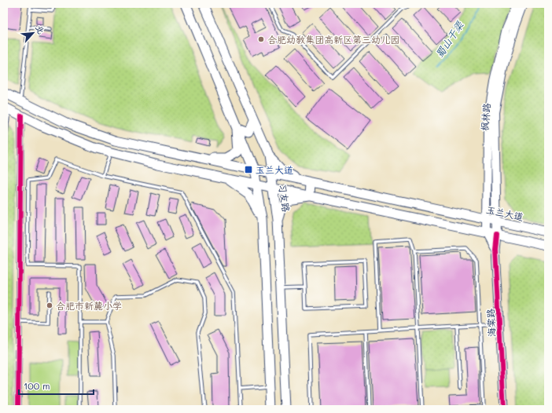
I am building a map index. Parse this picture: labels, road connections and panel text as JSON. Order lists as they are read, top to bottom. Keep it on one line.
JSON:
{"streets":{"main road":["枫林路","习友路","玉兰大道"],"street":["海棠路"]},"crossings":[["枫林路","玉兰大道"],["枫林路","海棠路"],["习友路","玉兰大道"]],"water":["蜀山干渠"],"places":{"other":["合肥幼教集团高新区第三幼儿园","合肥市新麓小学"],"transit":["玉兰大道"]},"scale_bar":"100 m","north":"top right"}
